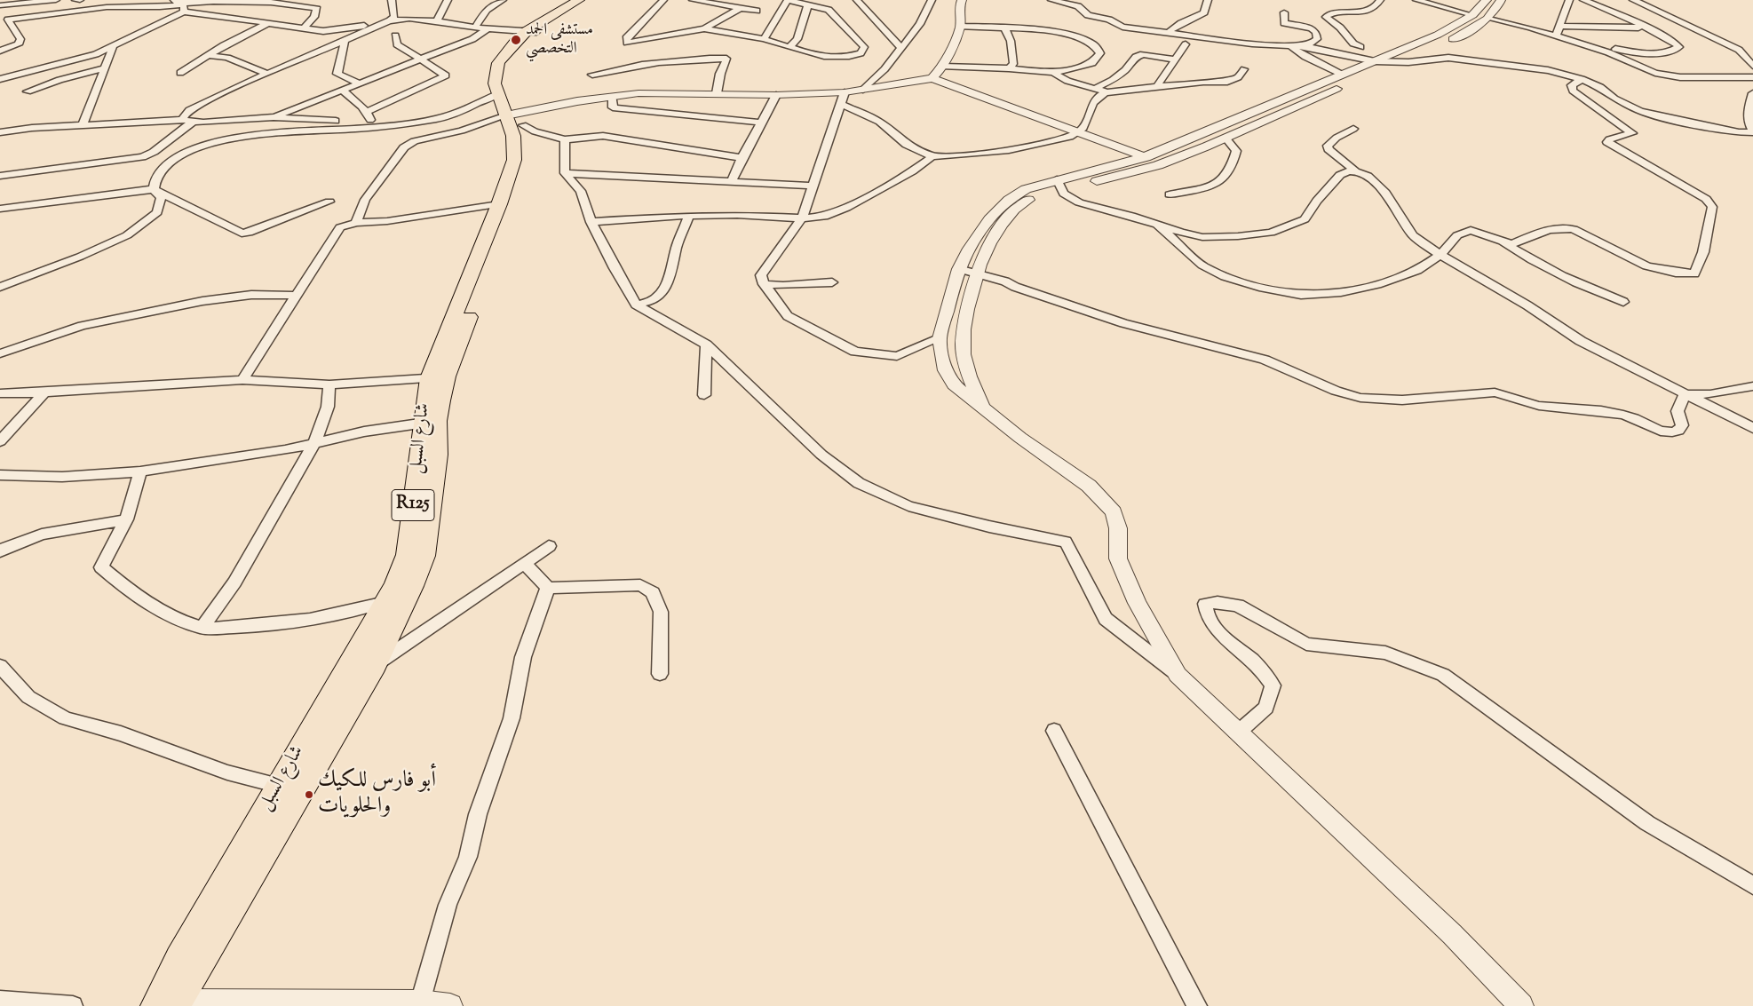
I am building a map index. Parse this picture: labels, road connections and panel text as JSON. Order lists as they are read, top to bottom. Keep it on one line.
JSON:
{"streets":{"main road":["شارع السبل","R125"]},"places":["مستشفى الحمد التخصصي","أبو فارس للكيك والحلويات"]}
